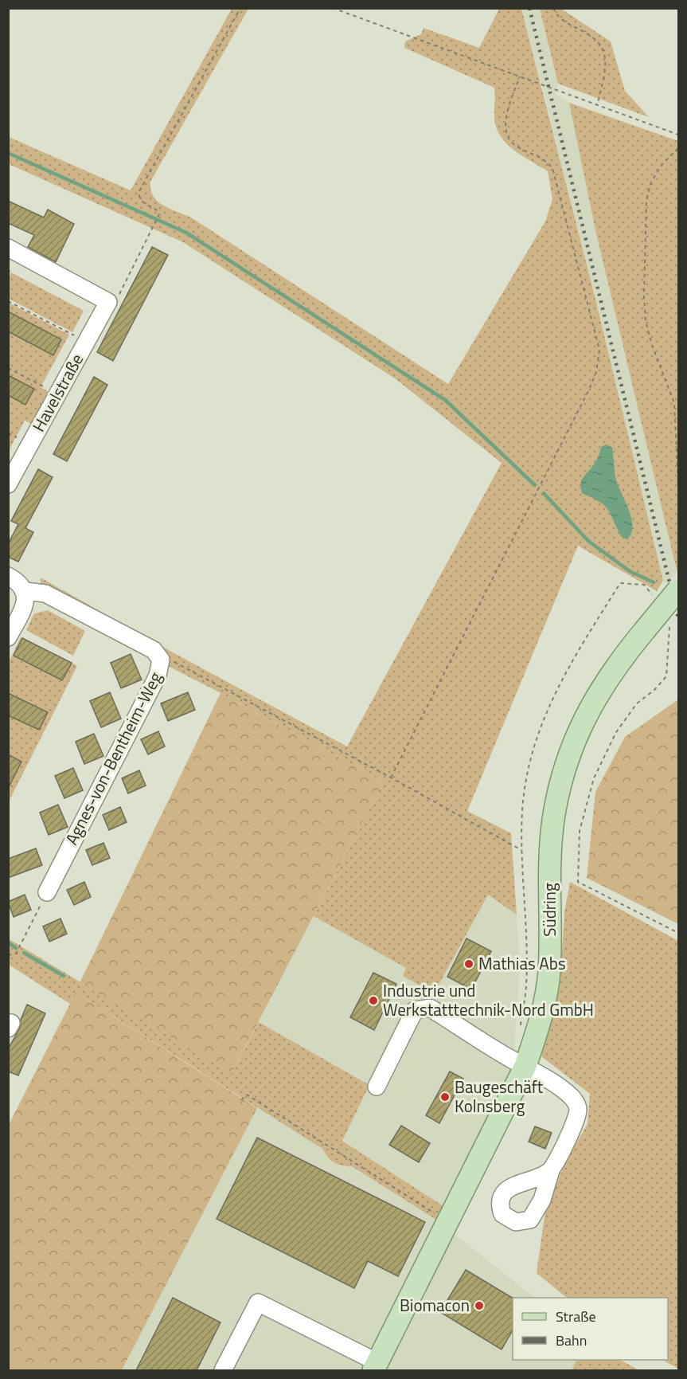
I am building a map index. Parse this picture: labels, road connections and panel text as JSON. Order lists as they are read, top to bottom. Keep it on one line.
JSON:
{"streets":{"main road":["Südring"],"street":["Havelstraße","Agnes-von-Bentheim-Weg"]},"places":["Mathias Abs","Industrie und Werkstatttechnik-Nord GmbH","Baugeschäft Kolnsberg","Biomacon"],"legend":["Straße","Bahn"]}
